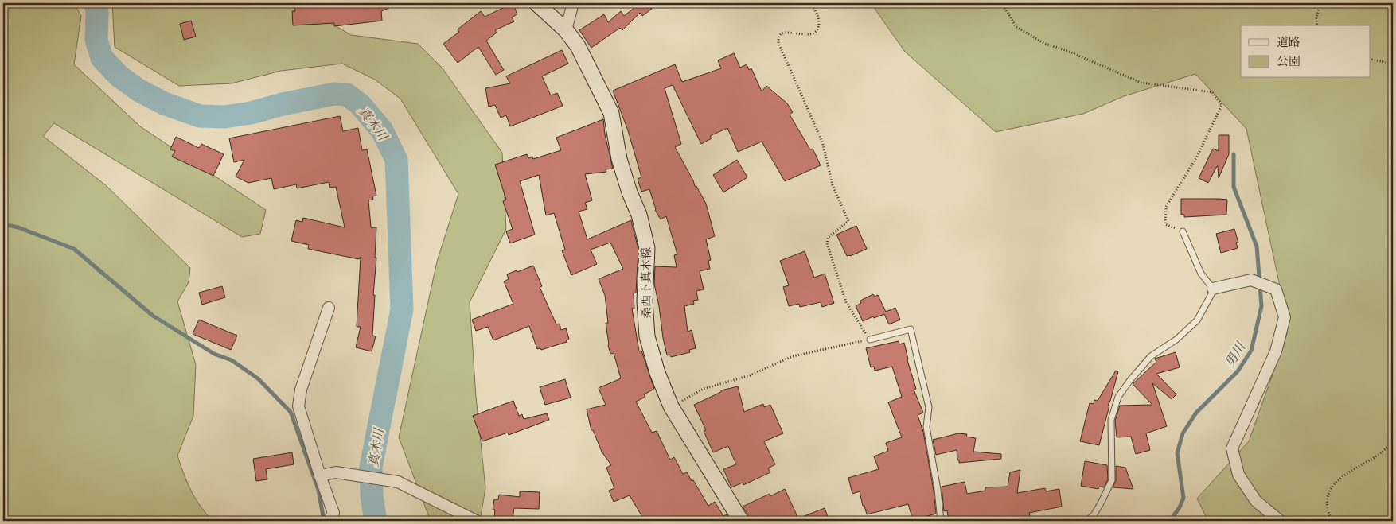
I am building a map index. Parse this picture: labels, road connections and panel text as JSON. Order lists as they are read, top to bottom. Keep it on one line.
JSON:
{"streets":{"main road":["桑西下真木線"]},"water":["真木川","男川"],"legend":["道路","公園"]}
